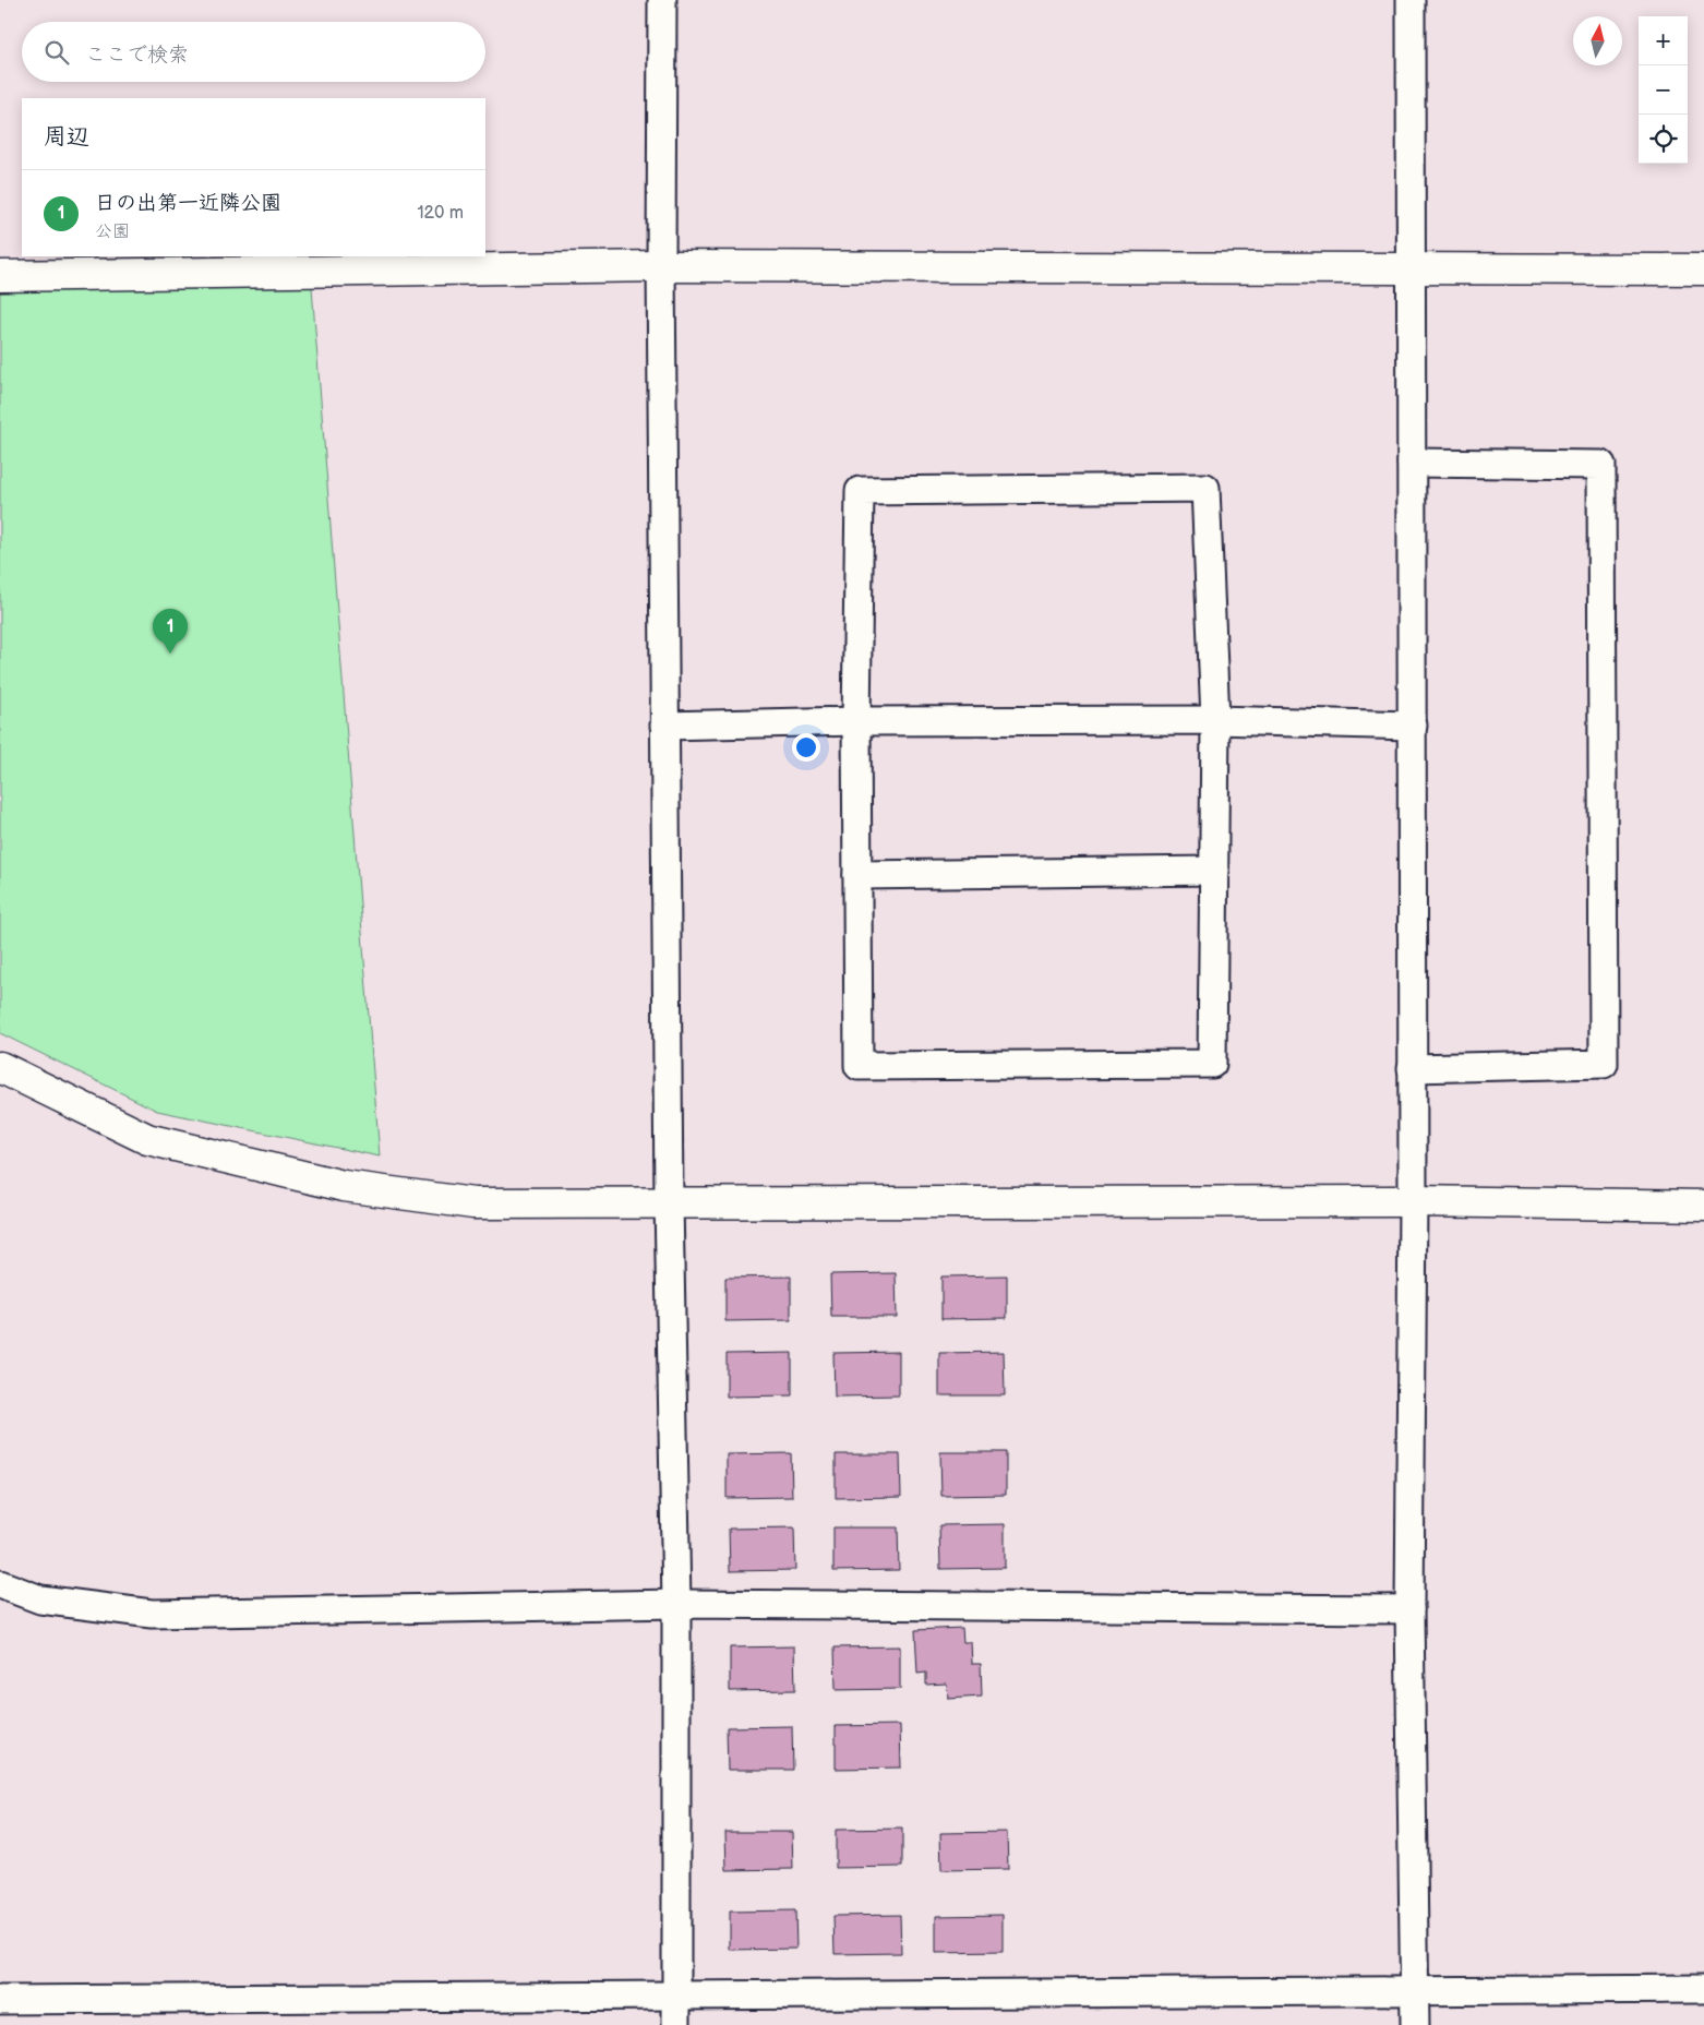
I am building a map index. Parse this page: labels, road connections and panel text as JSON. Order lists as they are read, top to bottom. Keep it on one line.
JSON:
{"north":"top","page":{"map_buttons":["+","−"],"search":"ここで検索","heading":"周辺","list":[{"mark":"1","name":"日の出第一近隣公園","note":"公園","value":"120 m"}],"pins":"1"}}
